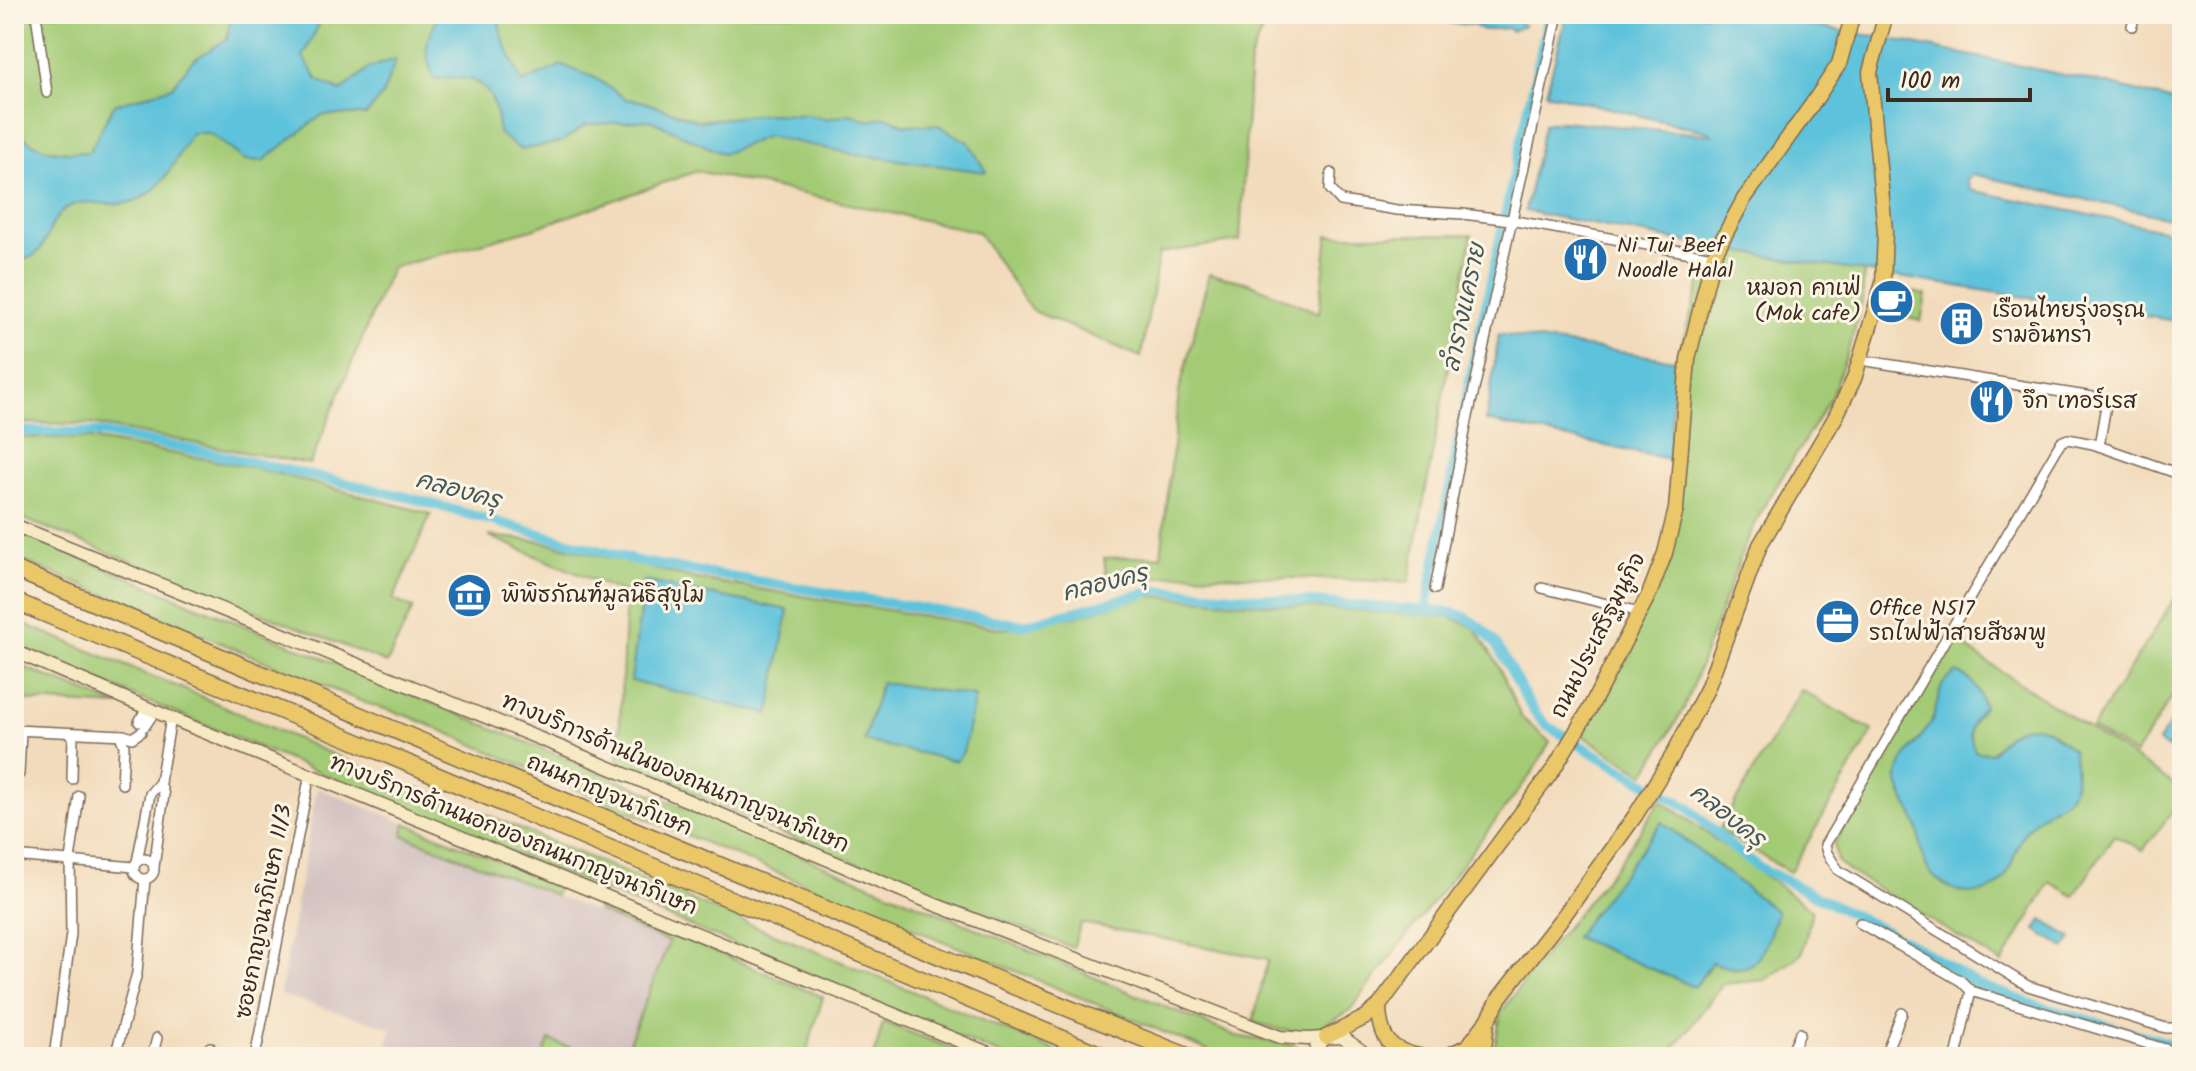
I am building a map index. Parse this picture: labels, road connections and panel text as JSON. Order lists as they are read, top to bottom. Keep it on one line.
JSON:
{"streets":{"highway":["ถนนกาญจนาภิเษก"],"main road":["ถนนประเสริฐมนูกิจ","ทางบริการด้านในของถนนกาญจนาภิเษก","ทางบริการด้านนอกของถนนกาญจนาภิเษก"],"street":["ซอยกาญจนาภิเษก 11/3"]},"crossings":[["ถนนประเสริฐมนูกิจ","ทางบริการด้านในของถนนกาญจนาภิเษก"],["ทางบริการด้านนอกของถนนกาญจนาภิเษก","ซอยกาญจนาภิเษก 11/3"]],"water":["ลำรางแคราย","คลองครุ"],"places":{"restaurant":["Ni Tui Beef Noodle Halal","จึก เทอร์เรส"],"cafe":["หมอก คาเฟ่ (Mok cafe)"],"building":["เรือนไทยรุ่งอรุณ รามอินทรา"],"museum":["พิพิธภัณฑ์มูลนิธิสุขุโม"],"office":["Office N517 รถไฟฟ้าสายสีชมพู"]},"scale_bar":"100 m"}
